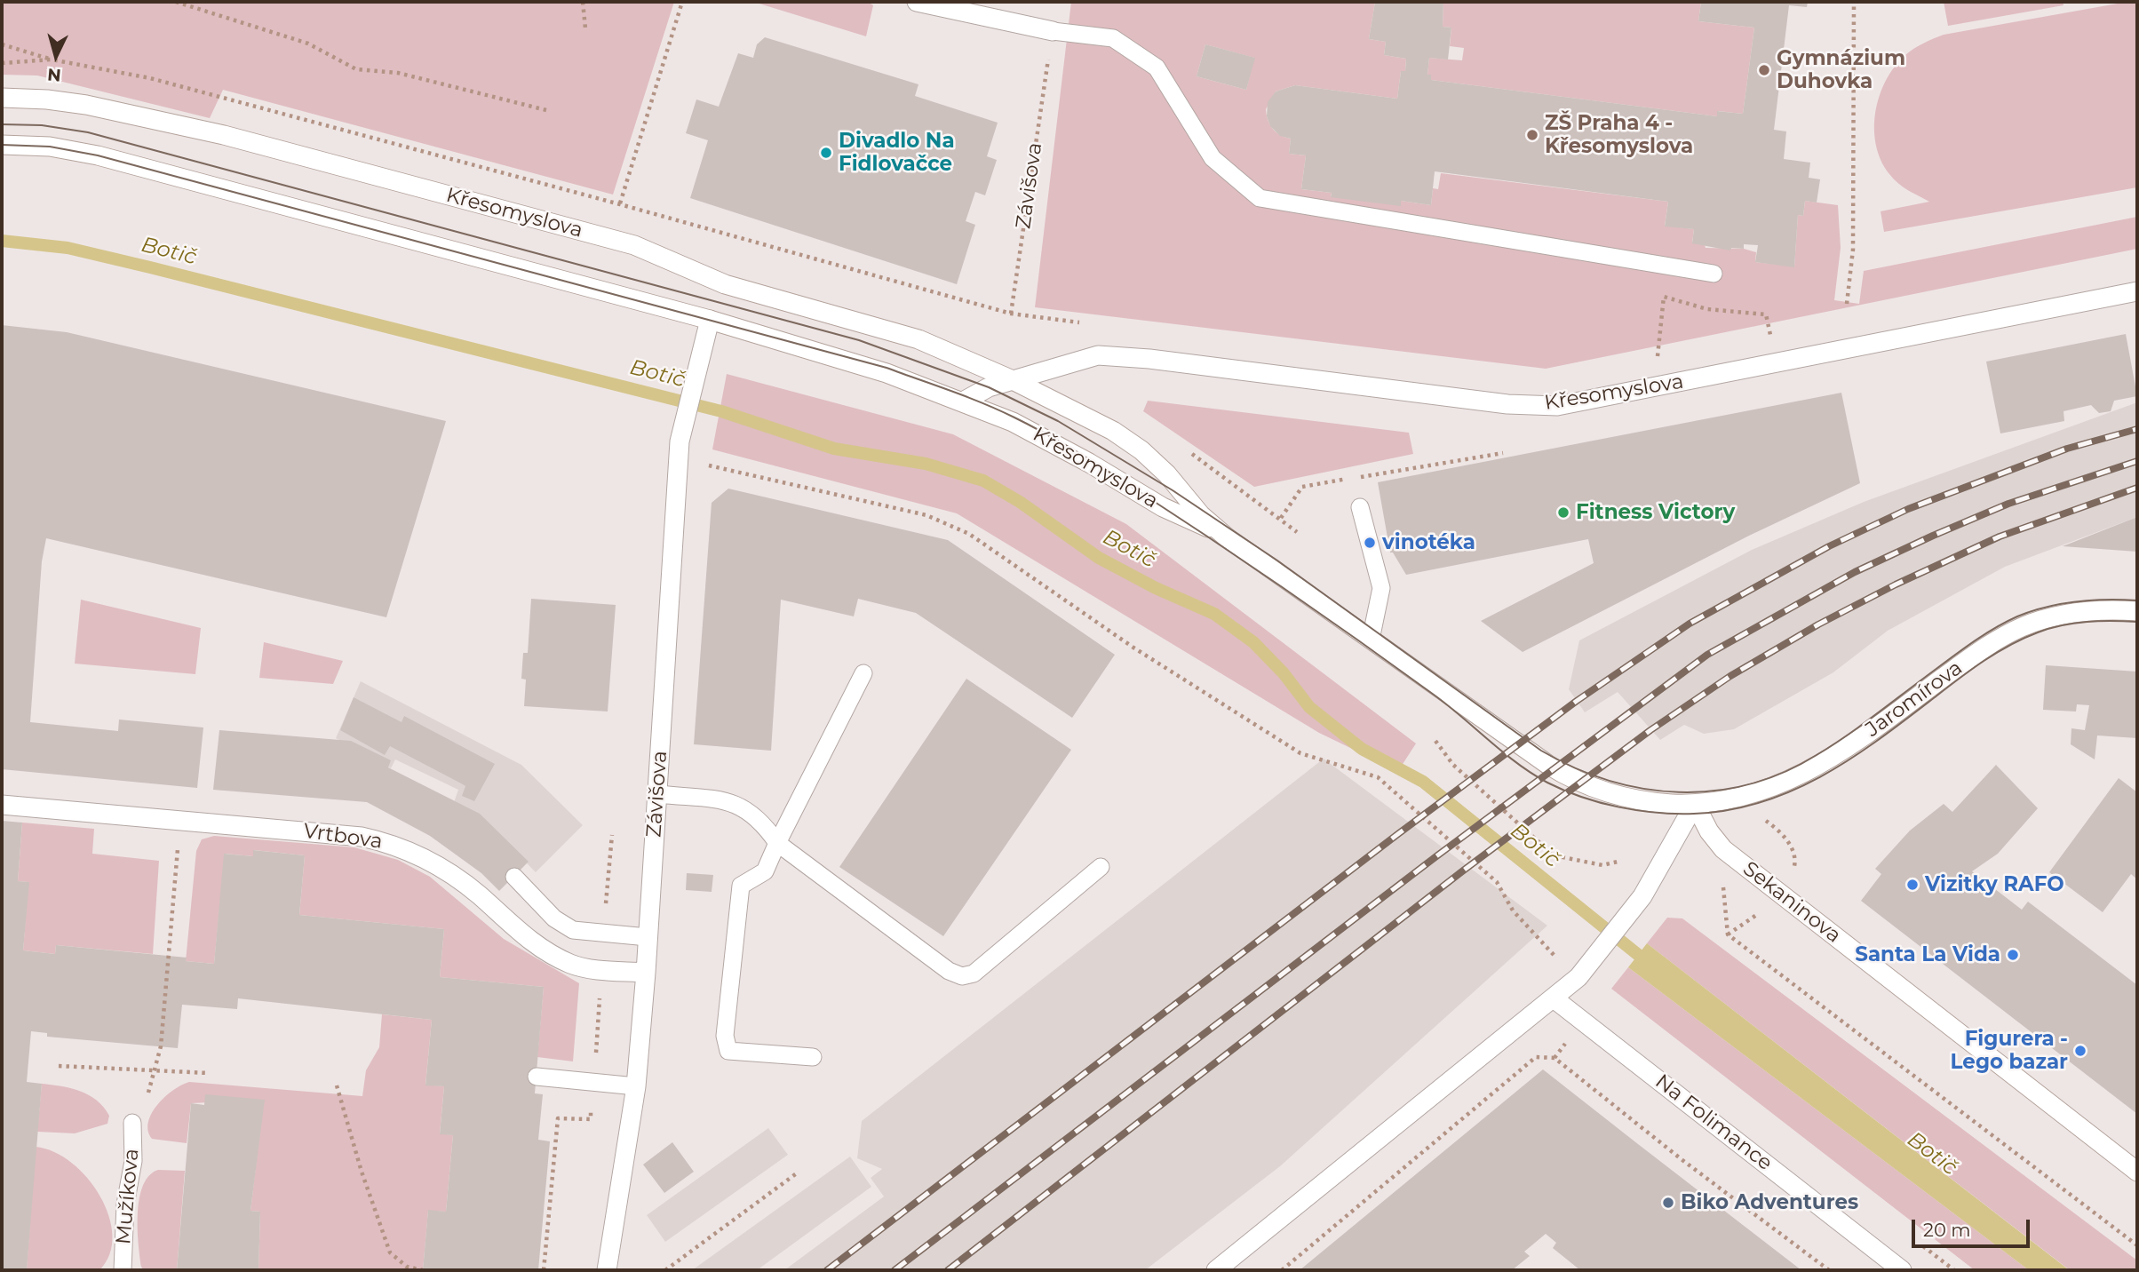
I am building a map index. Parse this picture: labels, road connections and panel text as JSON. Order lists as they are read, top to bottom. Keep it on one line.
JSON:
{"streets":{"main road":["Závišova","Křesomyslova","Jaromírova","Vrtbova","Sekaninova","Na Folimance"],"lane":["Mužíkova"]},"crossings":[["Závišova","Křesomyslova"],["Závišova","Vrtbova"],["Křesomyslova","Jaromírova"],["Křesomyslova","Sekaninova"],["Jaromírova","Sekaninova"]],"water":["Botič"],"places":["Gymnázium Duhovka","ZŠ Praha 4 - Křesomyslova","Divadlo Na Fidlovačce","Fitness Victory","vinotéka","Vizitky RAFO","Santa La Vida","Figurera - Lego bazar","Biko Adventures"],"scale_bar":"20 m","north":"bottom"}
